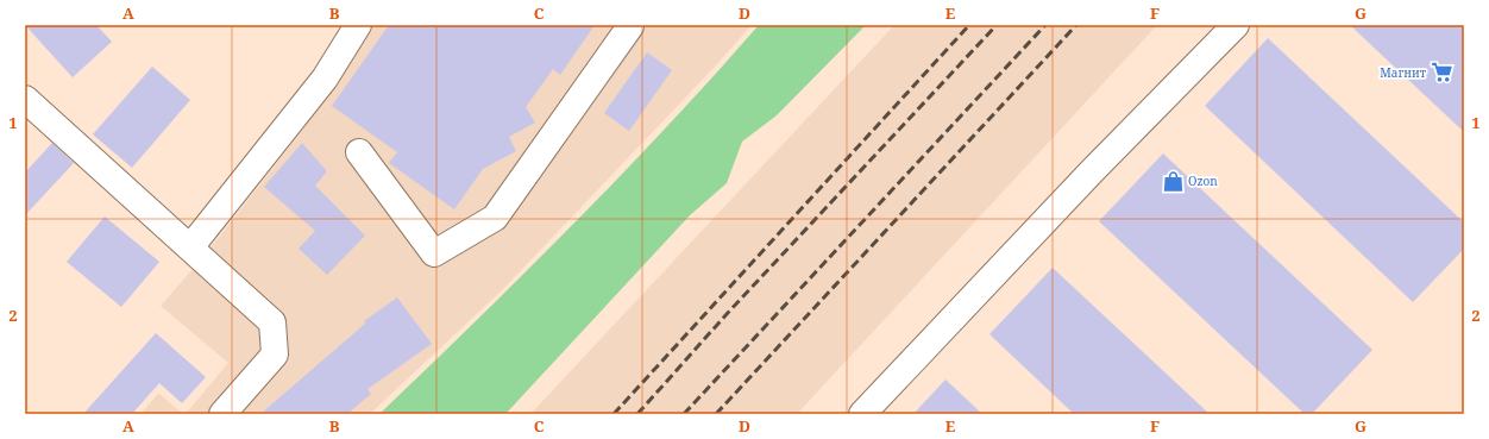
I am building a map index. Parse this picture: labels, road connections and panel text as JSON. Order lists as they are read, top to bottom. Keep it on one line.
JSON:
{"places":{"supermarket":["Магнит"],"shop":["Ozon"]},"grid":{"columns":["A","B","C","D","E","F","G"],"rows":["1","2"]}}
